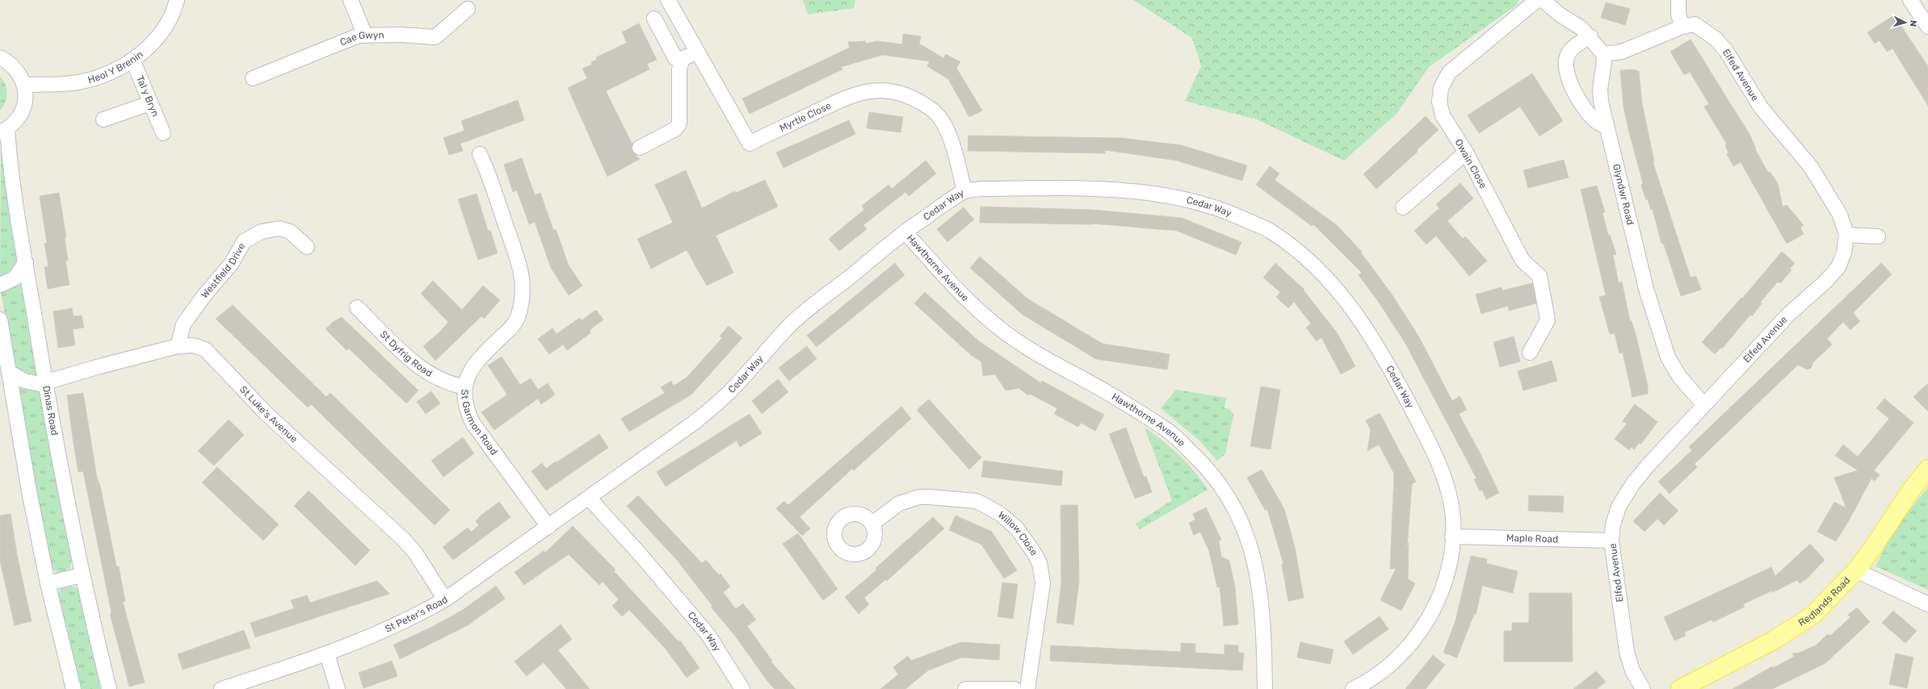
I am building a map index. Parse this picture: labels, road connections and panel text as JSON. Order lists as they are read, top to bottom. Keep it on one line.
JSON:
{"streets":{"main road":["Redlands Road"],"street":["Cae Gwyn","Heol Y Brenin","Elfed Avenue","Tal y Bryn","Myrtle Close","Owain Close","Glyndwr Road","Cedar Way","Hawthorne Avenue","Westfield Drive","St Dyfrig Road","Dinas Road","St Luke's Avenue","St Garmon Road","Willow Close","Maple Road","St Peter's Road"]},"crossings":[["Heol Y Brenin","Tal y Bryn"],["Elfed Avenue","Glyndwr Road"],["Elfed Avenue","Maple Road"],["Myrtle Close","Cedar Way"],["Cedar Way","Hawthorne Avenue"],["Cedar Way","Maple Road"],["Cedar Way","St Peter's Road"],["Westfield Drive","St Luke's Avenue"],["St Dyfrig Road","St Garmon Road"],["Dinas Road","St Luke's Avenue"],["St Luke's Avenue","St Peter's Road"],["St Garmon Road","St Peter's Road"]],"north":"right"}
